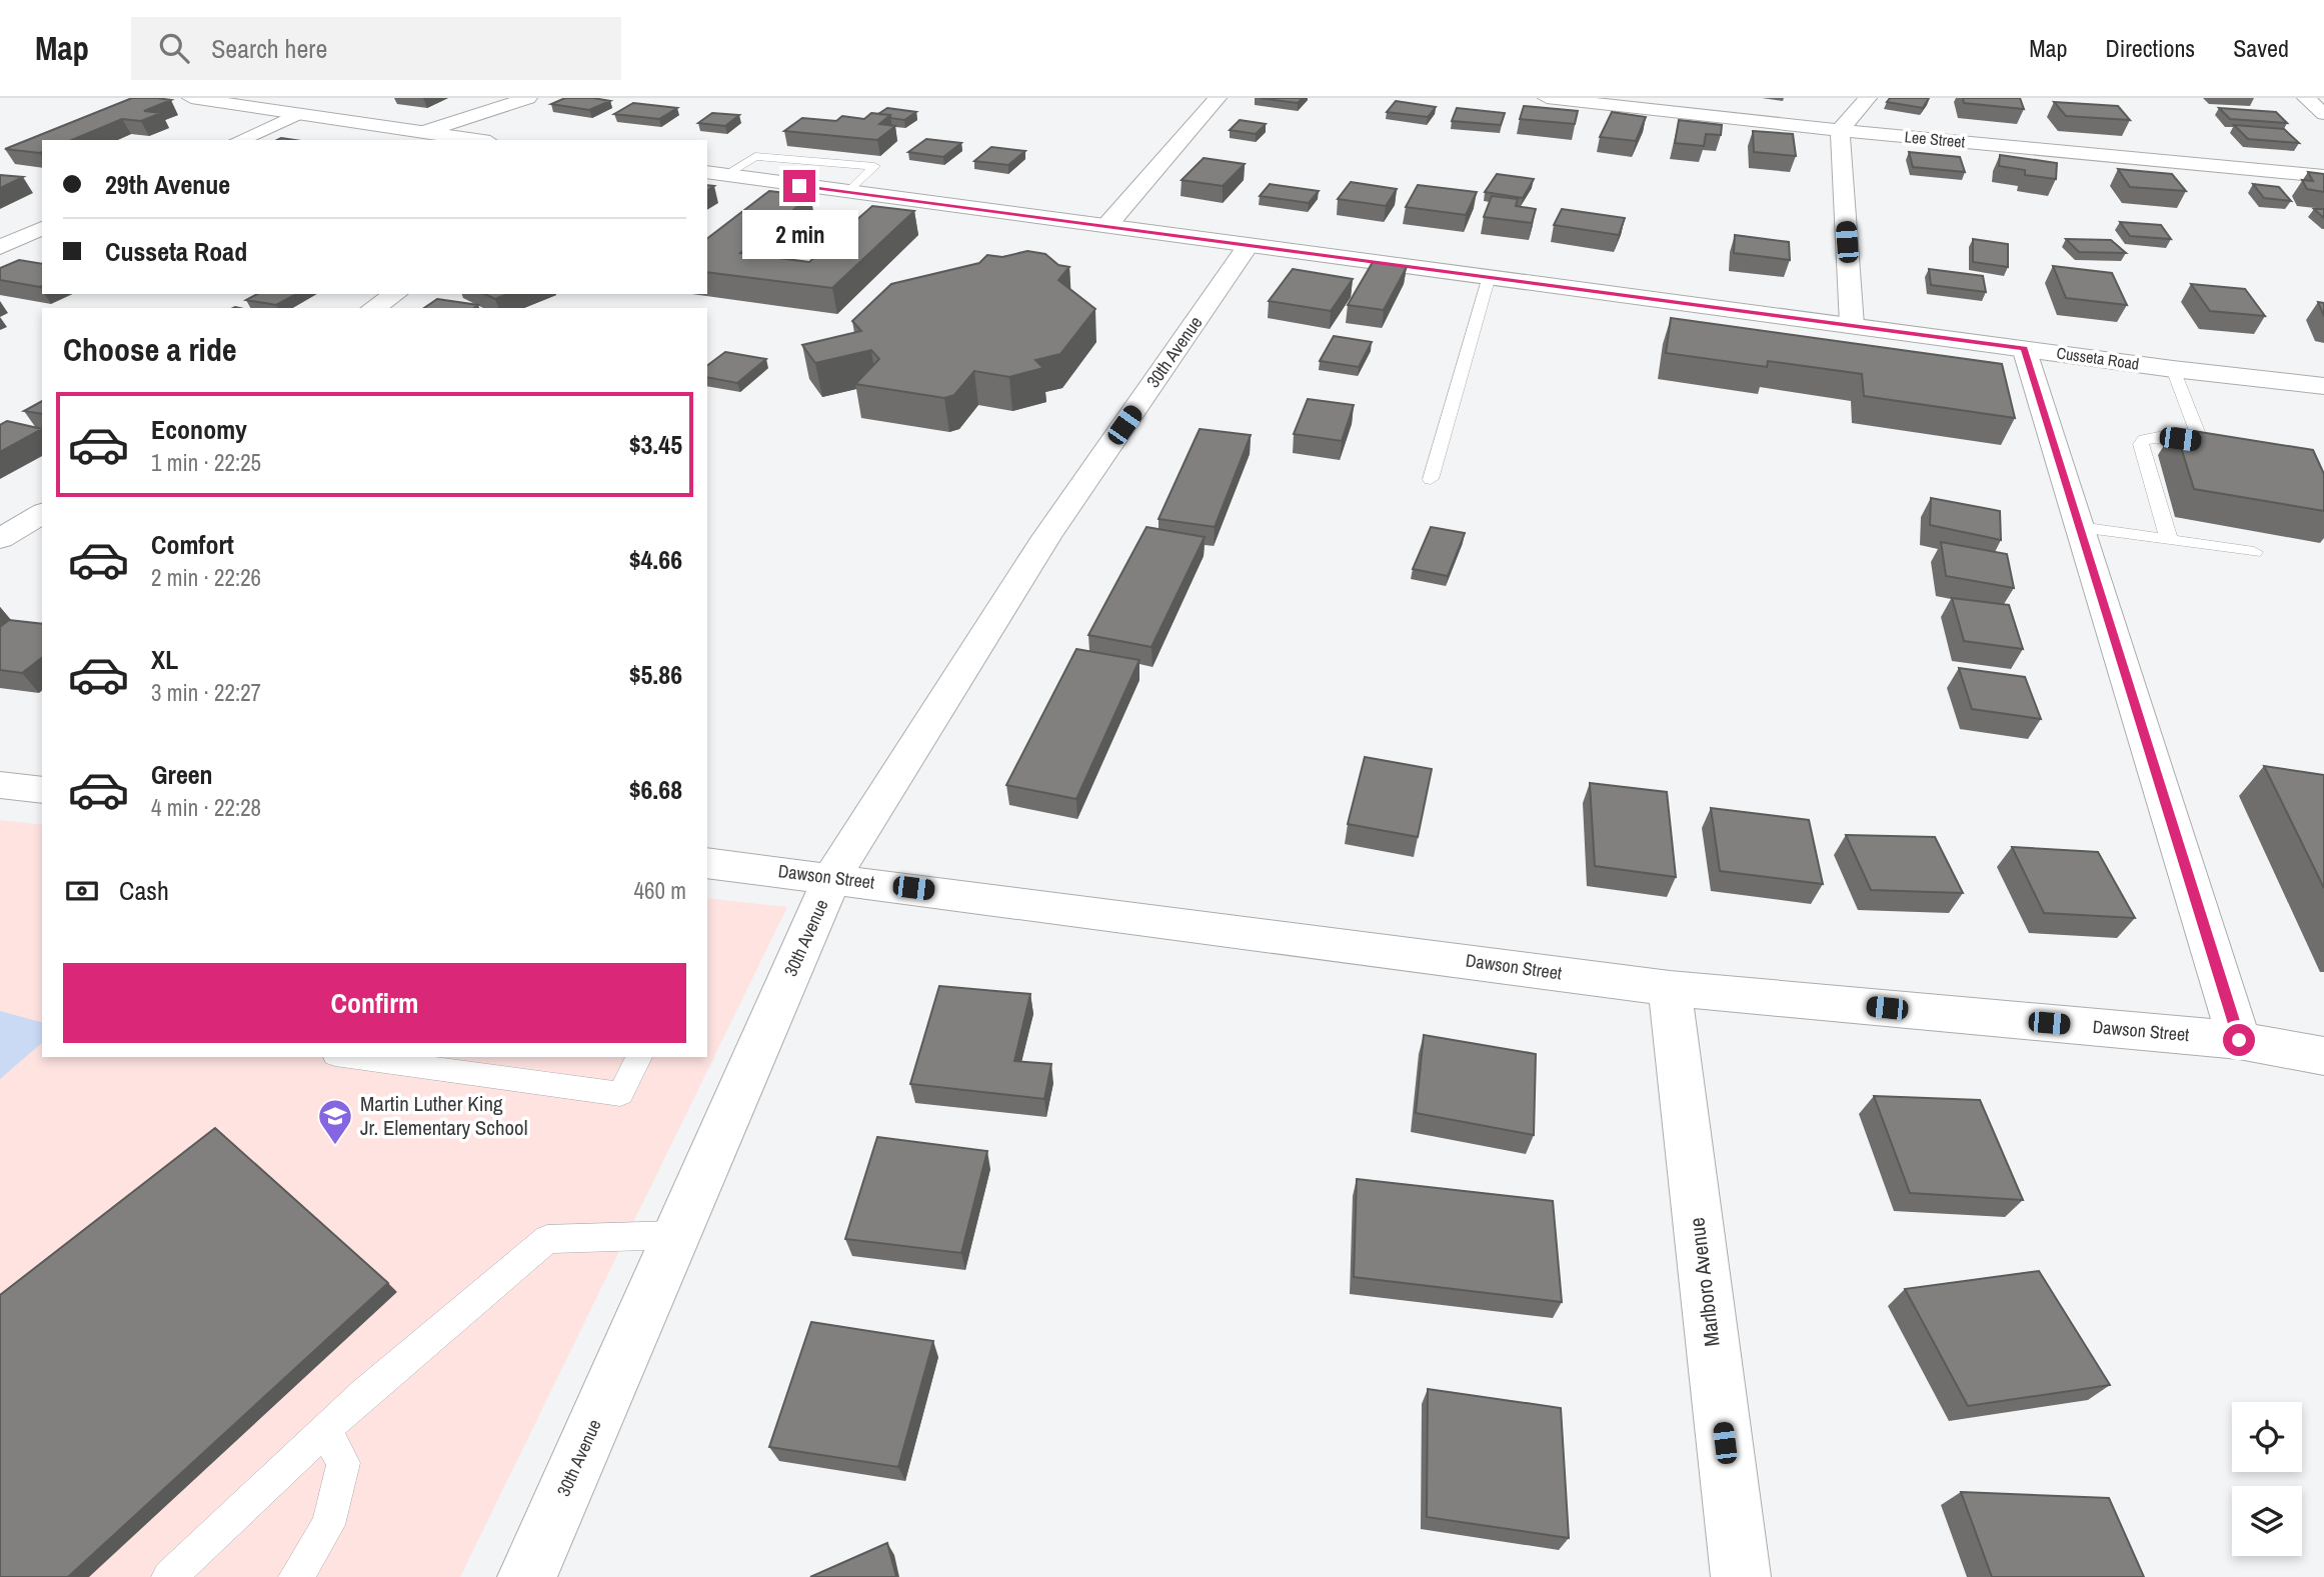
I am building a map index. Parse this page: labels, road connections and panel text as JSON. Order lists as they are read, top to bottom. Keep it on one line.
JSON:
{"streets":{"street":["Lee Street","30th Avenue","Cusseta Road","Dawson Street","Marlboro Avenue"]},"crossings":[["30th Avenue","Cusseta Road"],["30th Avenue","Dawson Street"],["Dawson Street","Marlboro Avenue"]],"places":{"school or university":["Martin Luther King Jr. Elementary School"]},"page":{"header":"Map","search":"Search here","nav":["Map","Directions","Saved"],"banner":["29th Avenue","Cusseta Road"],"bubble":"2 min","heading":"Choose a ride","list":[{"name":"Economy","note":"1 min · 22:25","value":"$3.45"},{"name":"Comfort","note":"2 min · 22:26","value":"$4.66"},{"name":"XL","note":"3 min · 22:27","value":"$5.86"},{"name":"Green","note":"4 min · 22:28","value":"$6.68"}],"pay":["Cash","460 m"],"buttons":"Confirm"}}
